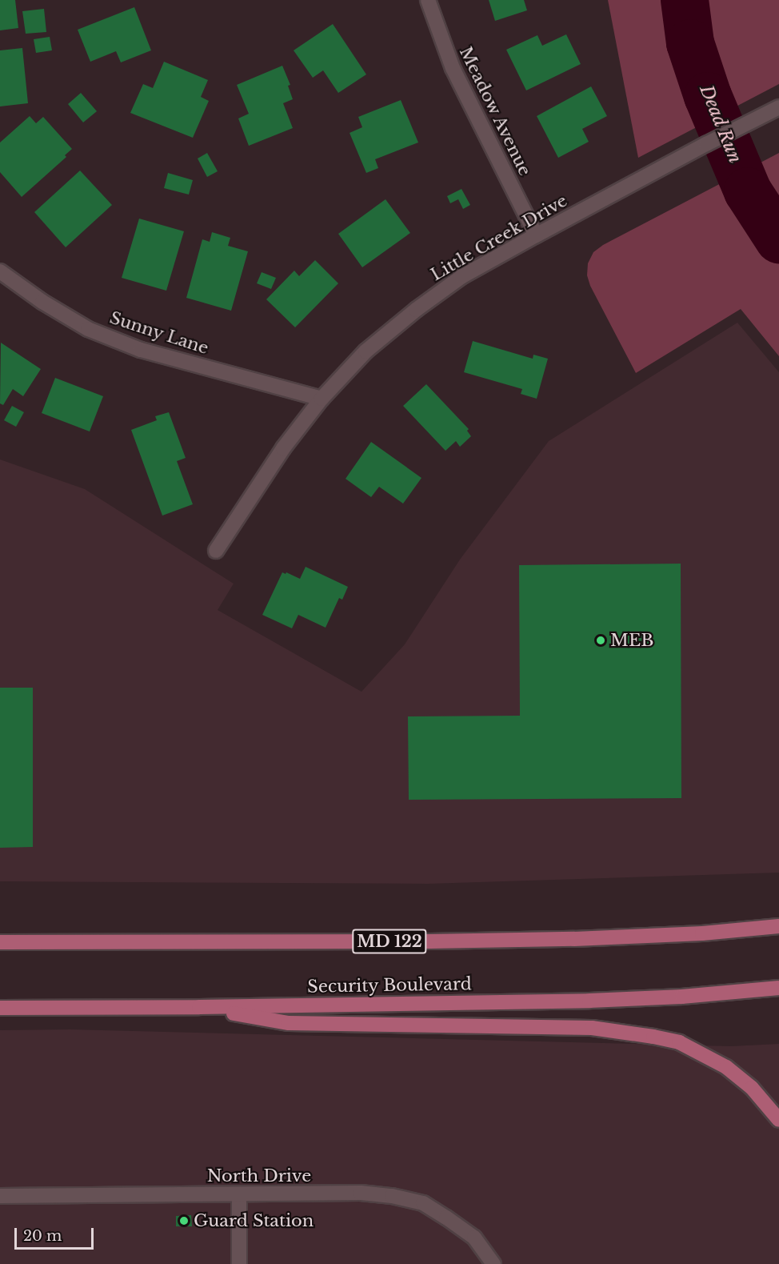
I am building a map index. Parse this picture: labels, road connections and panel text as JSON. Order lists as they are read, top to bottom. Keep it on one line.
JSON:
{"streets":{"main road":["MD 122","Security Boulevard"],"street":["Meadow Avenue","Little Creek Drive","Sunny Lane","North Drive"]},"crossings":[["Meadow Avenue","Little Creek Drive"],["Little Creek Drive","Sunny Lane"]],"water":["Dead Run"],"places":["MEB","Guard Station"],"scale_bar":"20 m"}
